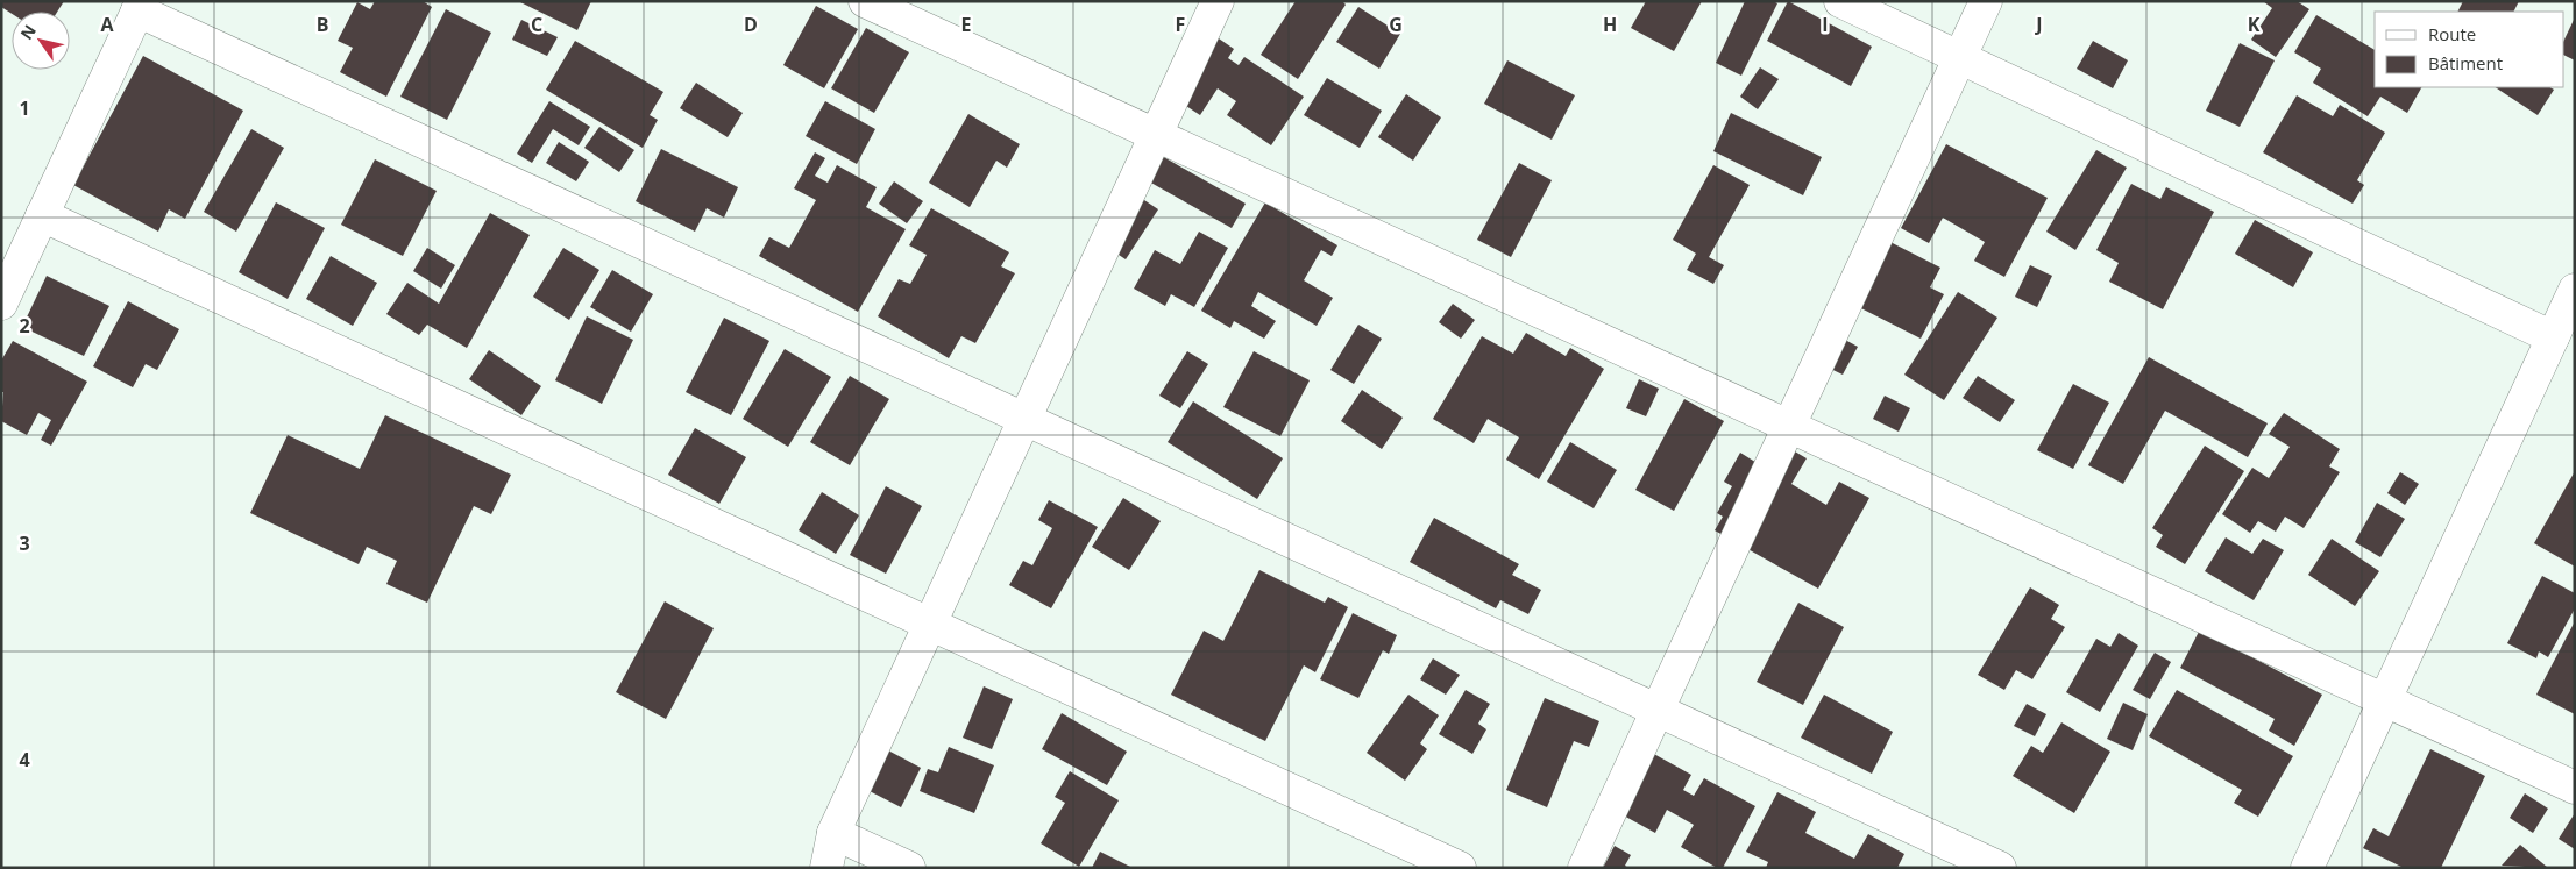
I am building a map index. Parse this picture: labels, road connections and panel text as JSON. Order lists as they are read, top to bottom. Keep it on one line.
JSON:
{"legend":["Route","Bâtiment"],"north":"top left","grid":{"columns":["A","B","C","D","E","F","G","H","I","J","K"],"rows":["1","2","3","4"]}}
